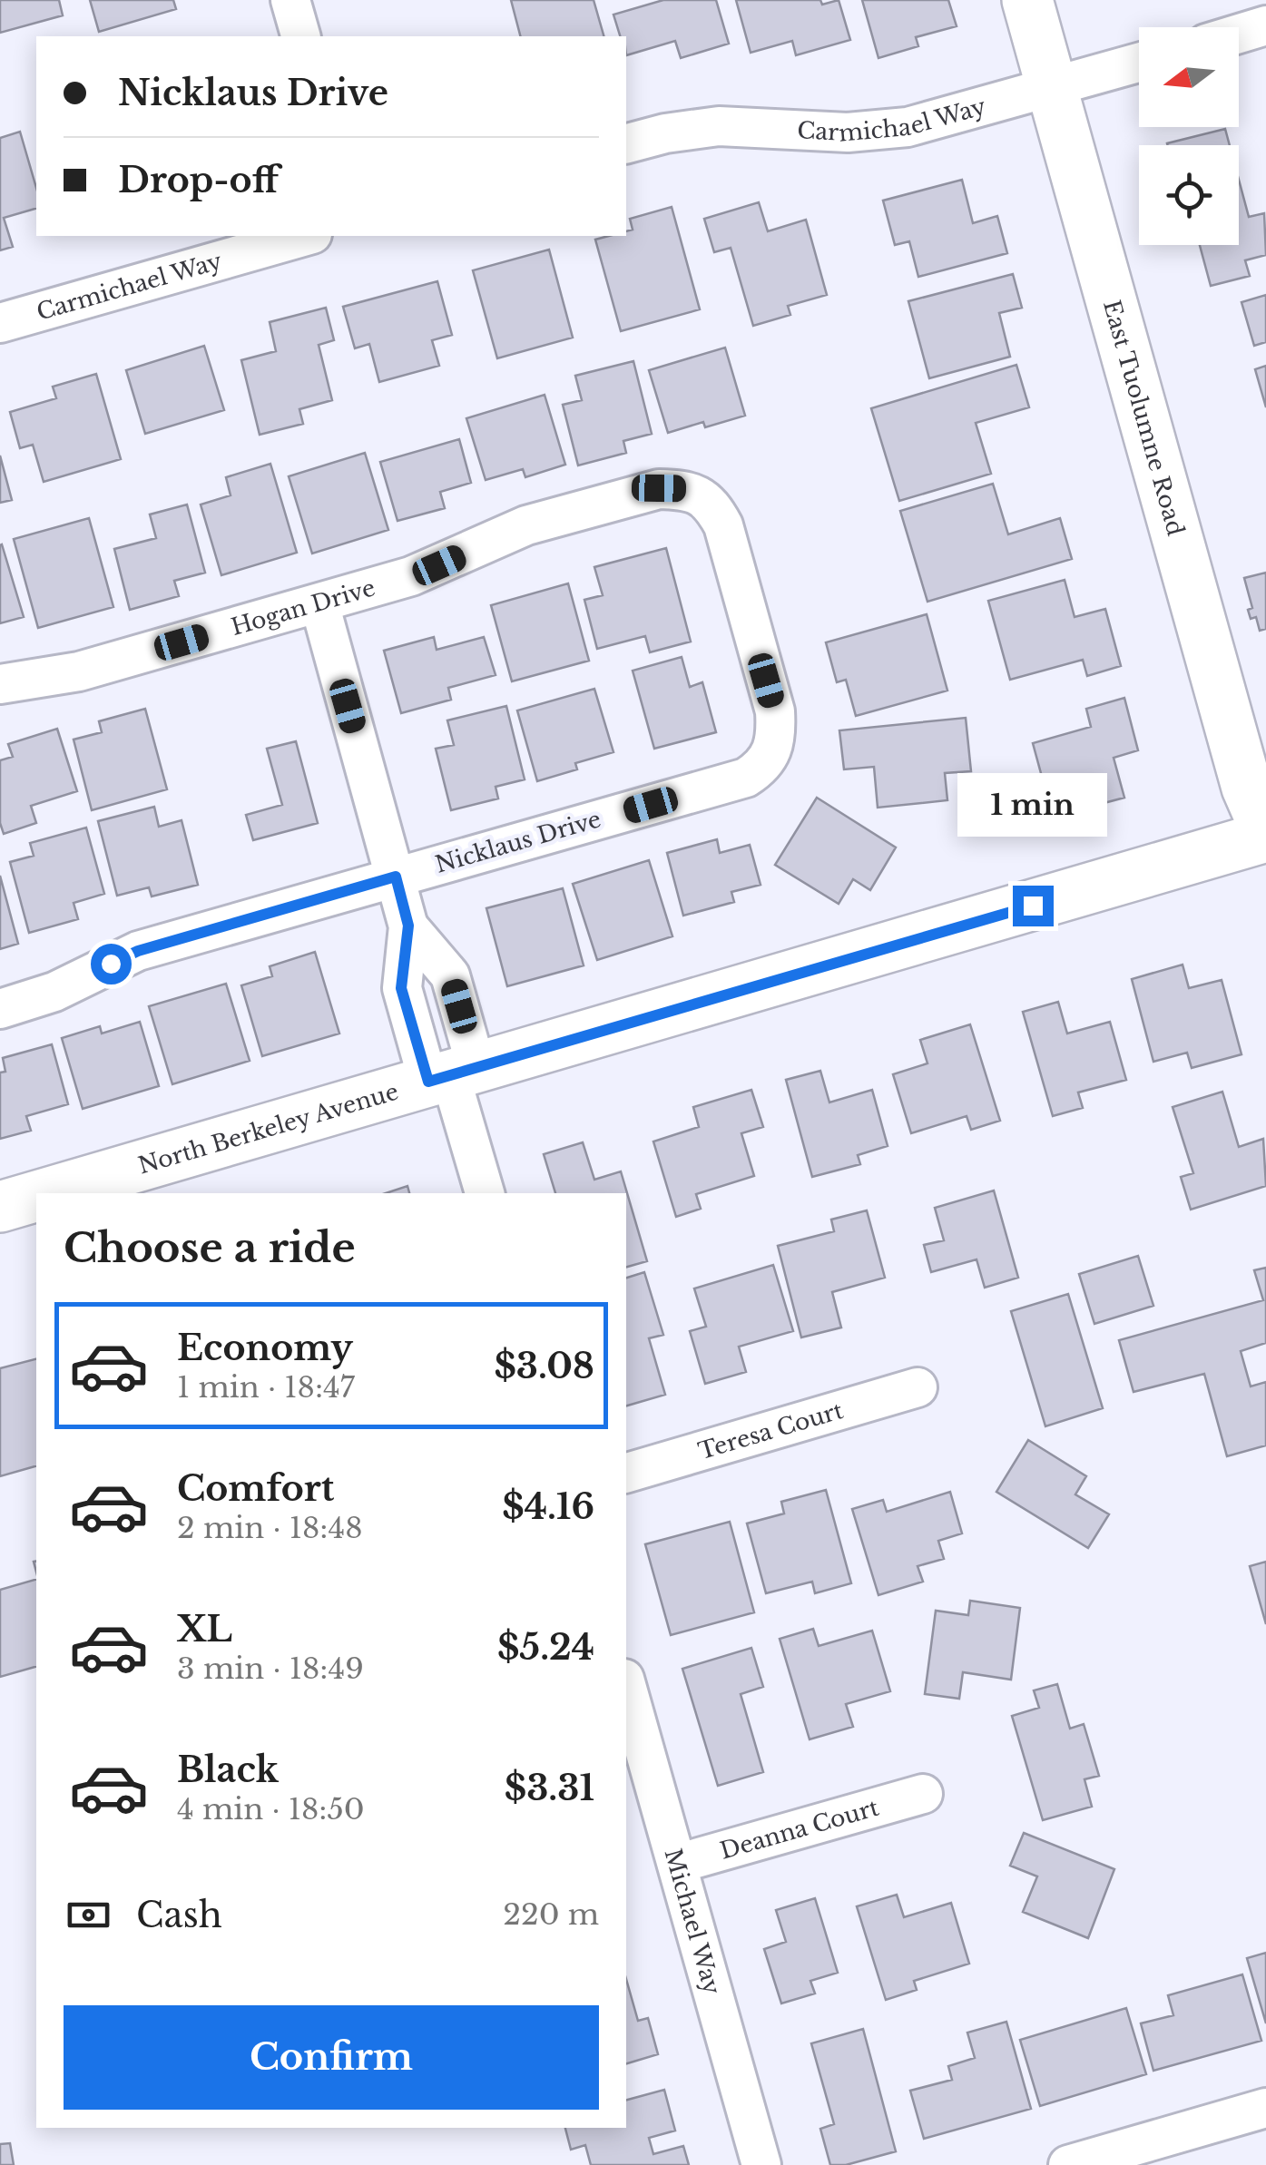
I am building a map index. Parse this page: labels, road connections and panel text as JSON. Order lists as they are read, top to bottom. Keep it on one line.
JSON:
{"streets":{"street":["Carmichael Way","East Tuolumne Road","Hogan Drive","Nicklaus Drive","North Berkeley Avenue","Teresa Court","Deanna Court","Michael Way"]},"crossings":[["Carmichael Way","East Tuolumne Road"],["East Tuolumne Road","North Berkeley Avenue"],["Hogan Drive","Nicklaus Drive"],["Deanna Court","Michael Way"]],"north":"left","page":{"banner":["Nicklaus Drive","Drop-off"],"bubble":"1 min","heading":"Choose a ride","list":[{"name":"Economy","note":"1 min · 18:47","value":"$3.08"},{"name":"Comfort","note":"2 min · 18:48","value":"$4.16"},{"name":"XL","note":"3 min · 18:49","value":"$5.24"},{"name":"Black","note":"4 min · 18:50","value":"$3.31"}],"pay":["Cash","220 m"],"buttons":"Confirm"}}
